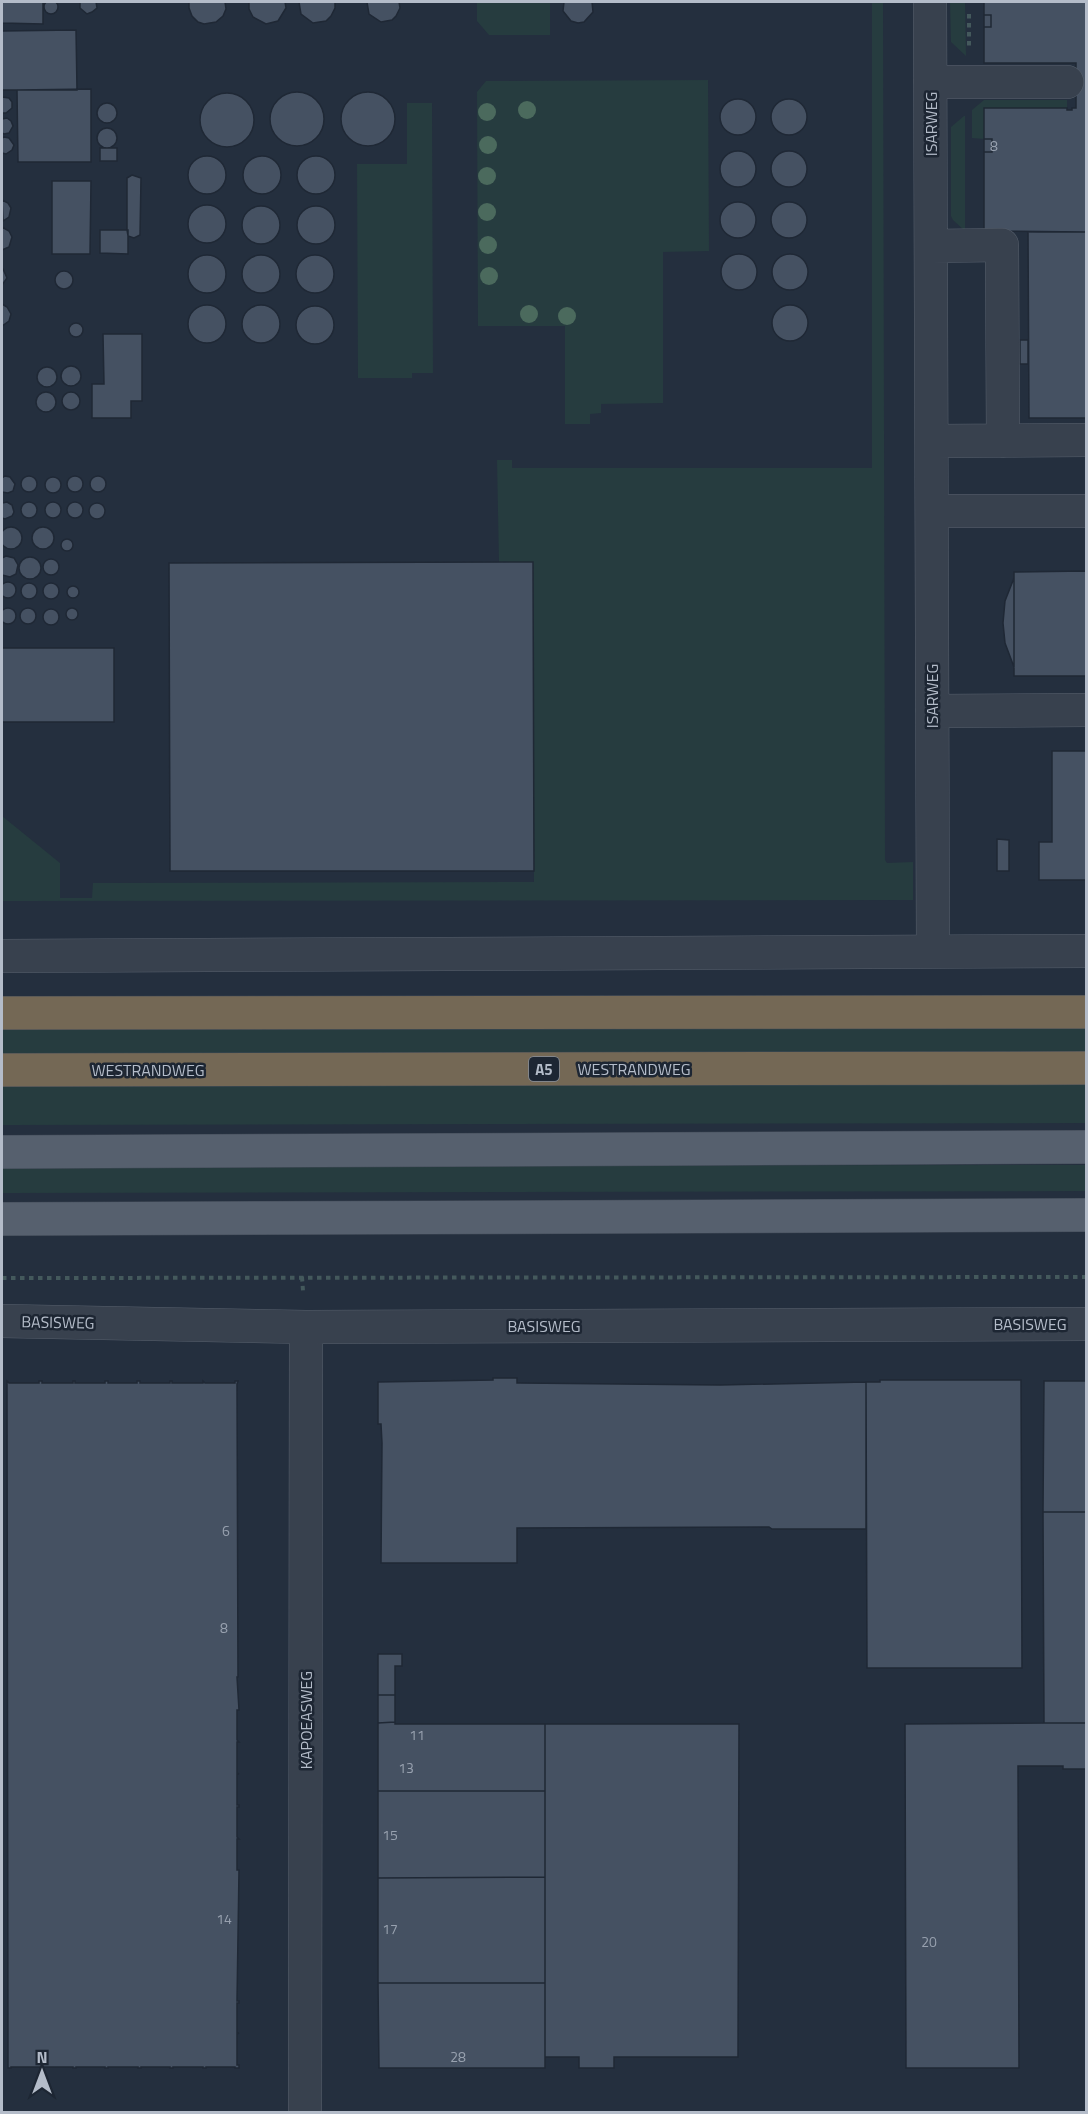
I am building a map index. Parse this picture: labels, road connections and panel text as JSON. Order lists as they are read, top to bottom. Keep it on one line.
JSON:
{"streets":{"highway":["A5","WESTRANDWEG"],"street":["ISARWEG","BASISWEG","KAPOEASWEG"]},"crossings":[["BASISWEG","KAPOEASWEG"]],"house_numbers":["8","6","8","11","13","15","14","17","20","28"],"north":"top"}
